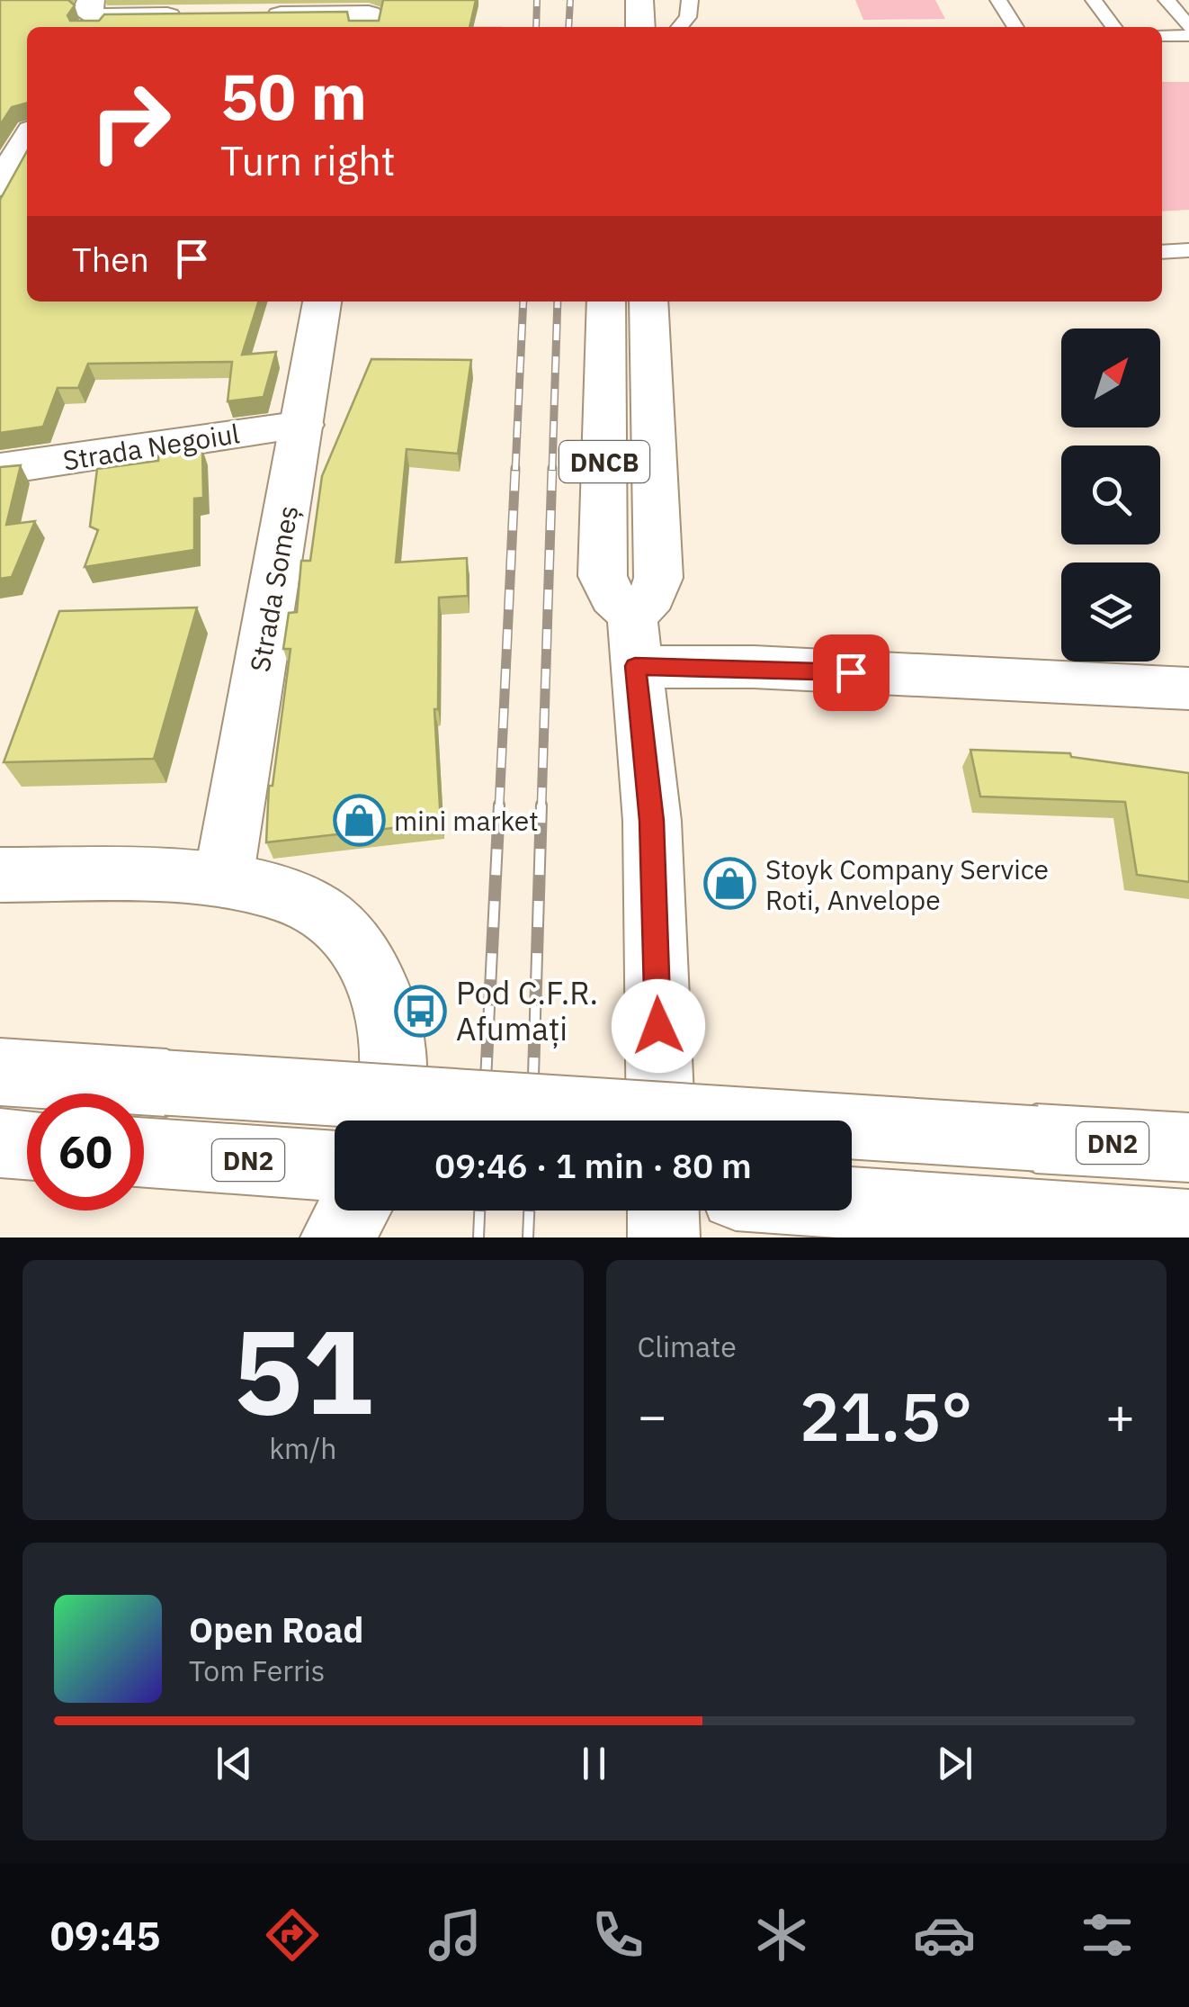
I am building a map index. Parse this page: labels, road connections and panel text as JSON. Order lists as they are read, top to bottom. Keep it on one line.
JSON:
{"streets":{"main road":["Strada Negoiul","DNCB","Strada Someș","DN2"]},"crossings":[["Strada Negoiul","Strada Someș"]],"places":{"shop":["mini market","Stoyk Company Service Roti, Anvelope"],"bus stop":["Pod C.F.R. Afumați"]},"north":"top right","page":{"turn":["50 m","Turn right"],"then":"Then","limit":"60","trip":"09:46 · 1 min · 80 m","tile":[["51","km/h"],"Climate"],"heat":["−","21.5°","+"],"song":["Open Road","Tom Ferris"],"tabs":"09:45"}}
